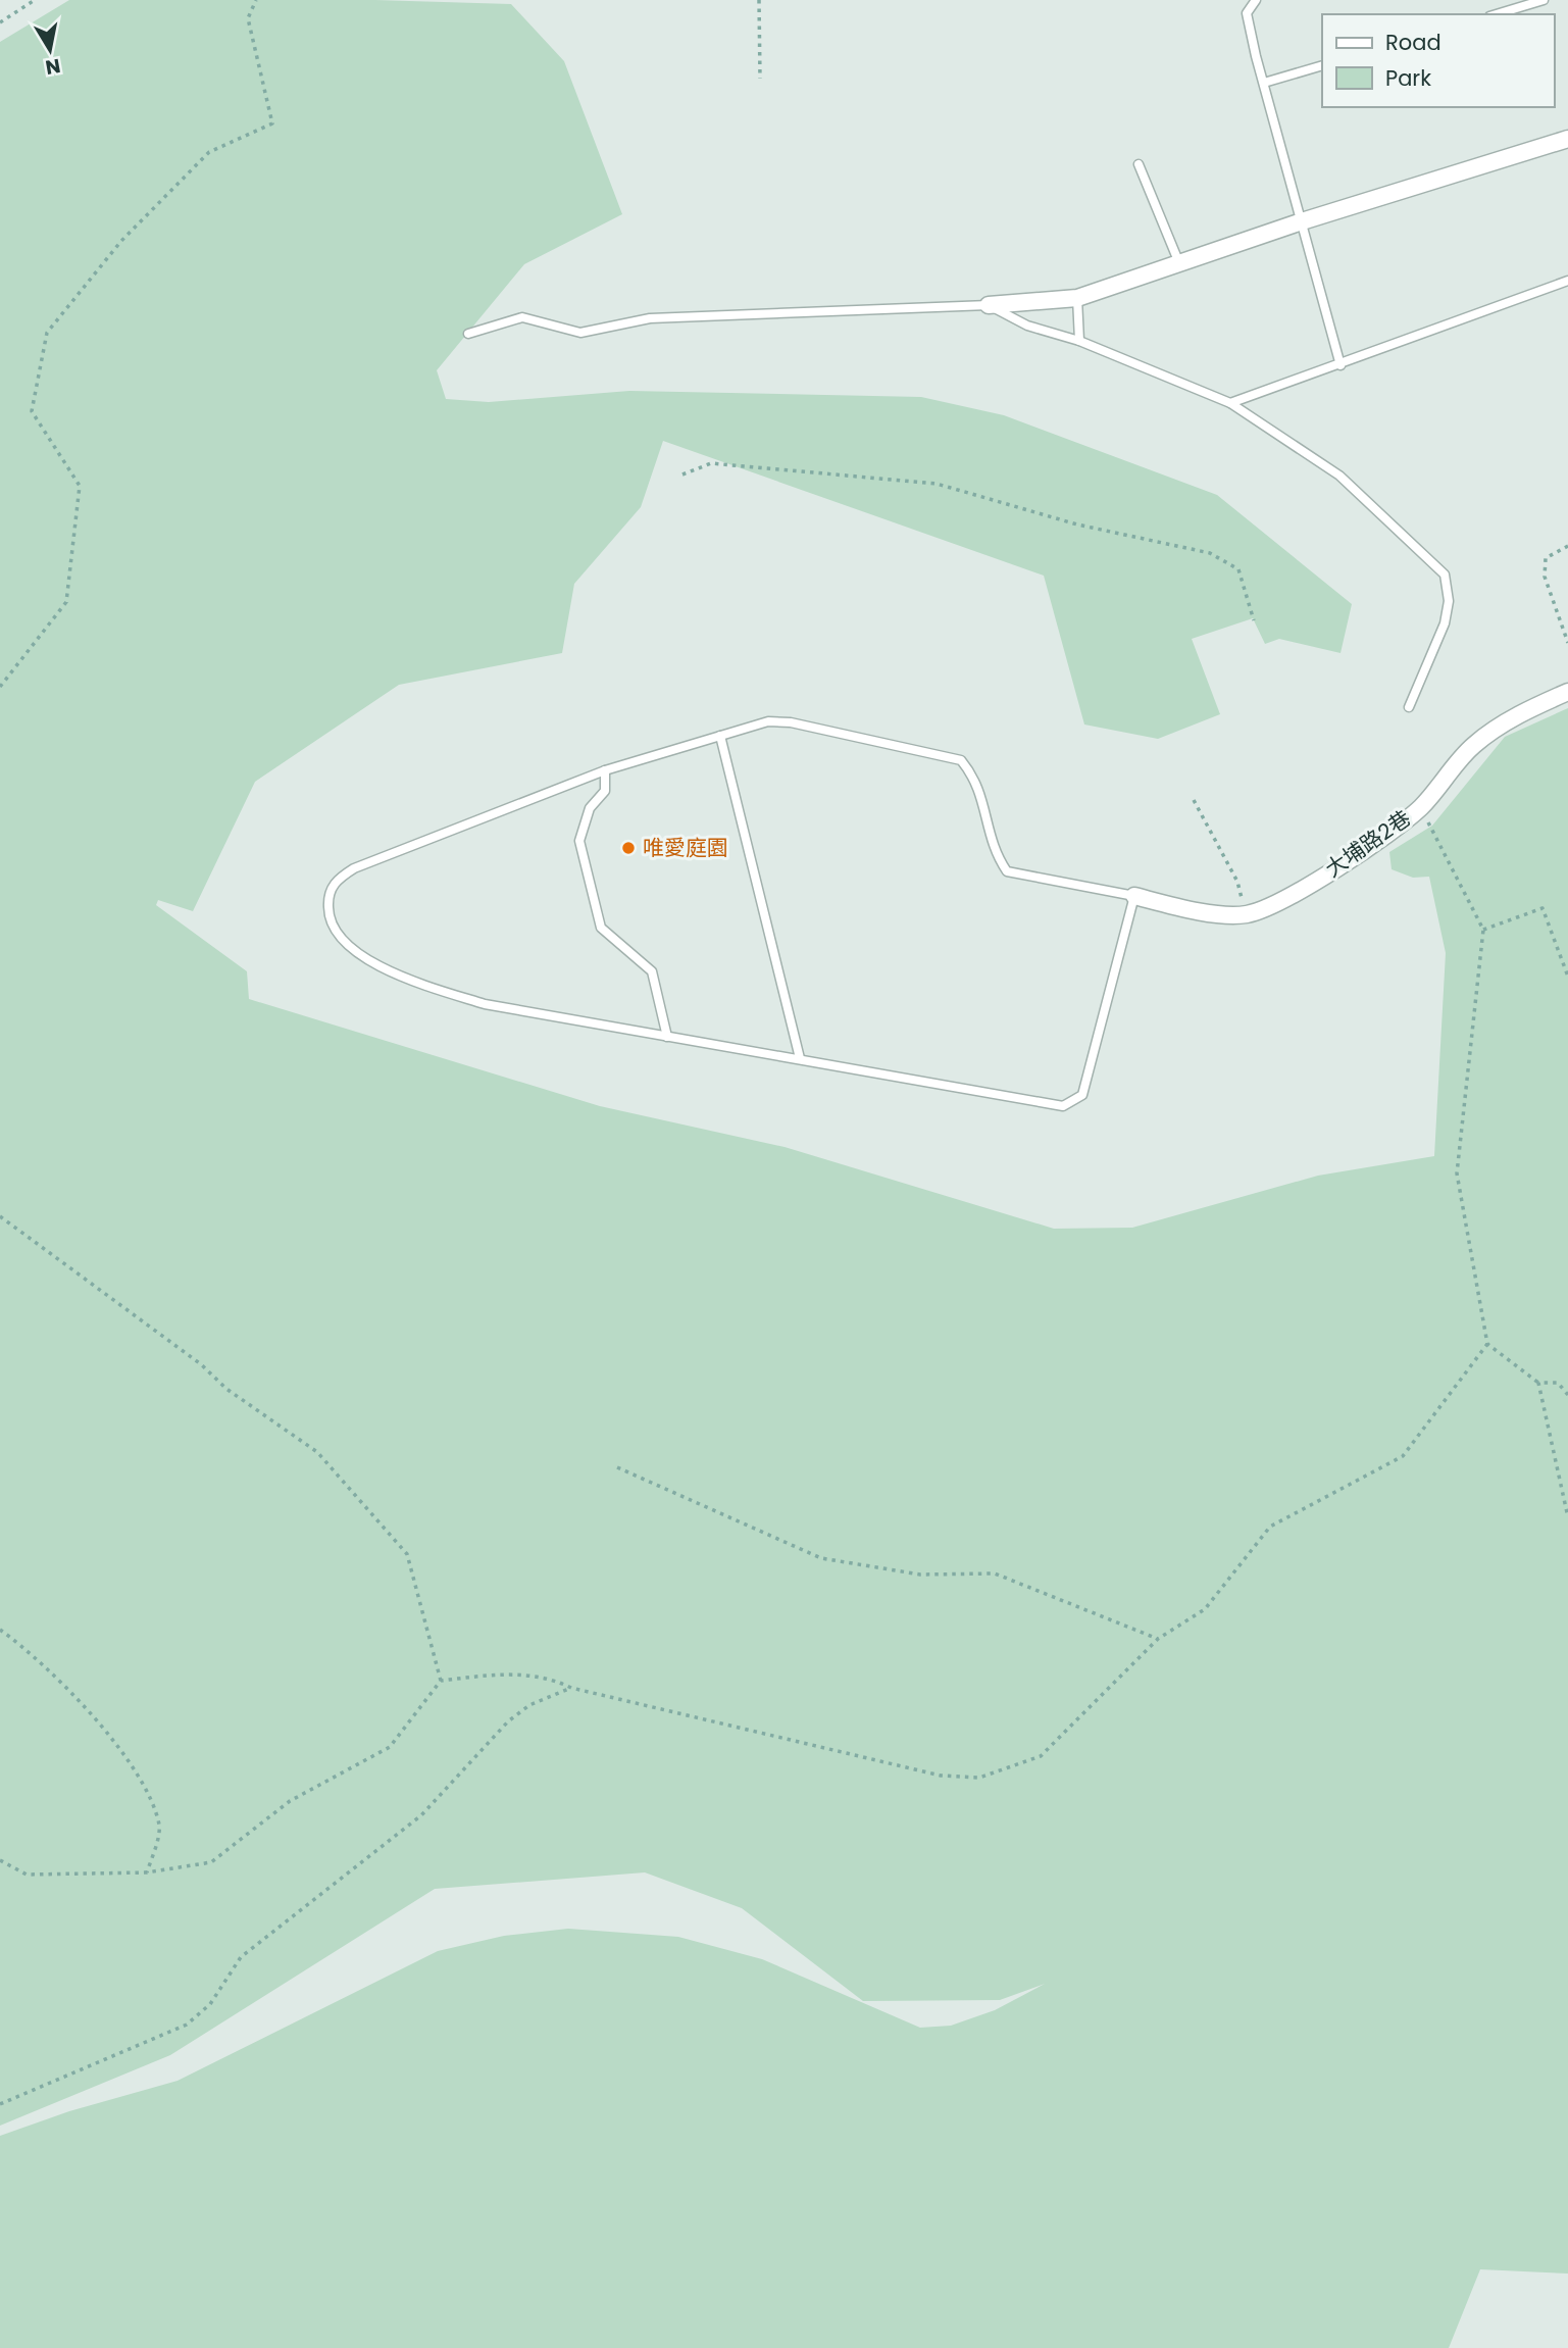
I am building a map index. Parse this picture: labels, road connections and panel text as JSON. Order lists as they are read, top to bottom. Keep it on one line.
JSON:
{"streets":{"street":["大埔路2巷"]},"places":["唯愛庭園"],"legend":["Road","Park"],"north":"bottom"}
